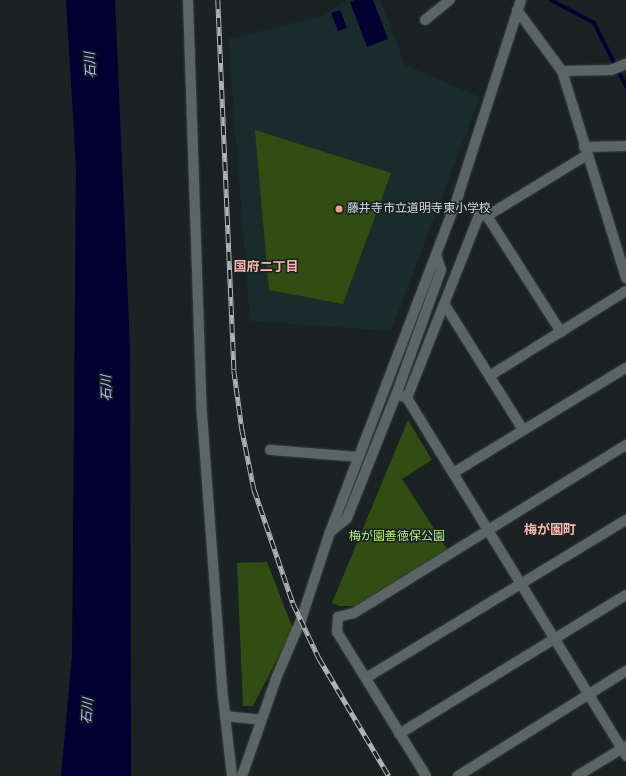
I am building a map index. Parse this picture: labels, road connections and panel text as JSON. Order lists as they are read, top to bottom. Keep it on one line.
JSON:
{"districts":["国府二丁目","梅が園町"],"water":["石川"],"parks":["梅が園善徳保公園"],"places":["藤井寺市立道明寺東小学校"]}
